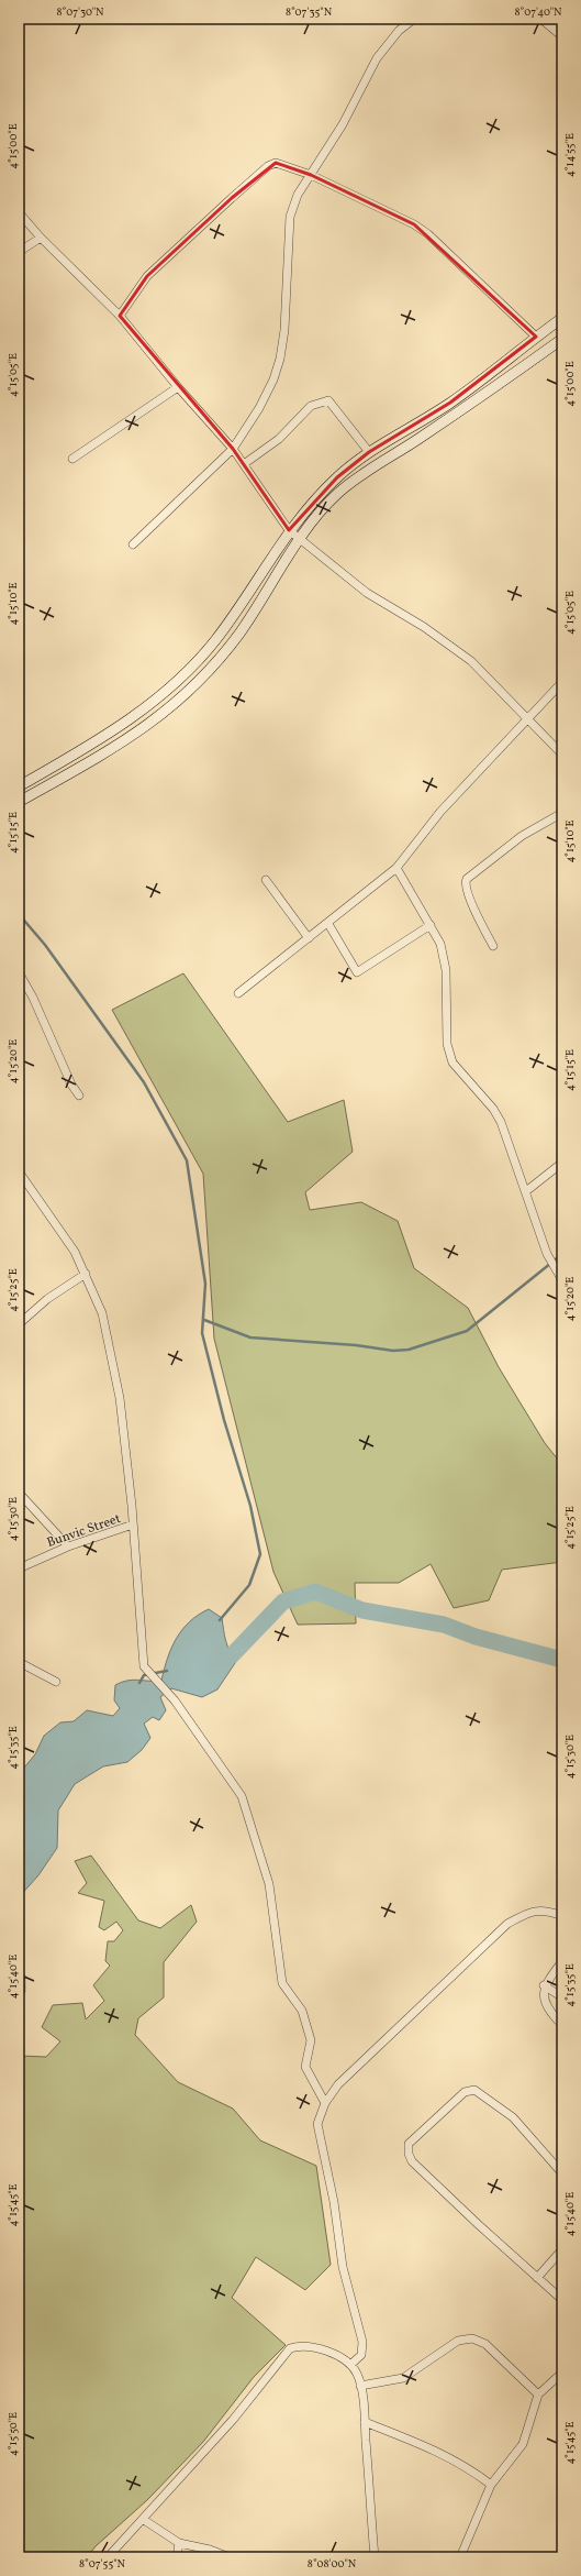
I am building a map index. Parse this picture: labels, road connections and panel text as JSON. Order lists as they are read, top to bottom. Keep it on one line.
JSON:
{"streets":{"street":["Bunvic Street"]},"coordinates":["8°07'30\"N","8°07'35\"N","8°07'40\"N","4°15'00\"E","4°14'55\"E","4°15'05\"E","4°15'10\"E","4°15'15\"E","4°15'20\"E","4°15'25\"E","4°15'30\"E","4°15'35\"E","4°15'40\"E","4°15'45\"E","4°15'50\"E","8°07'55\"N","8°08'00\"N"]}
